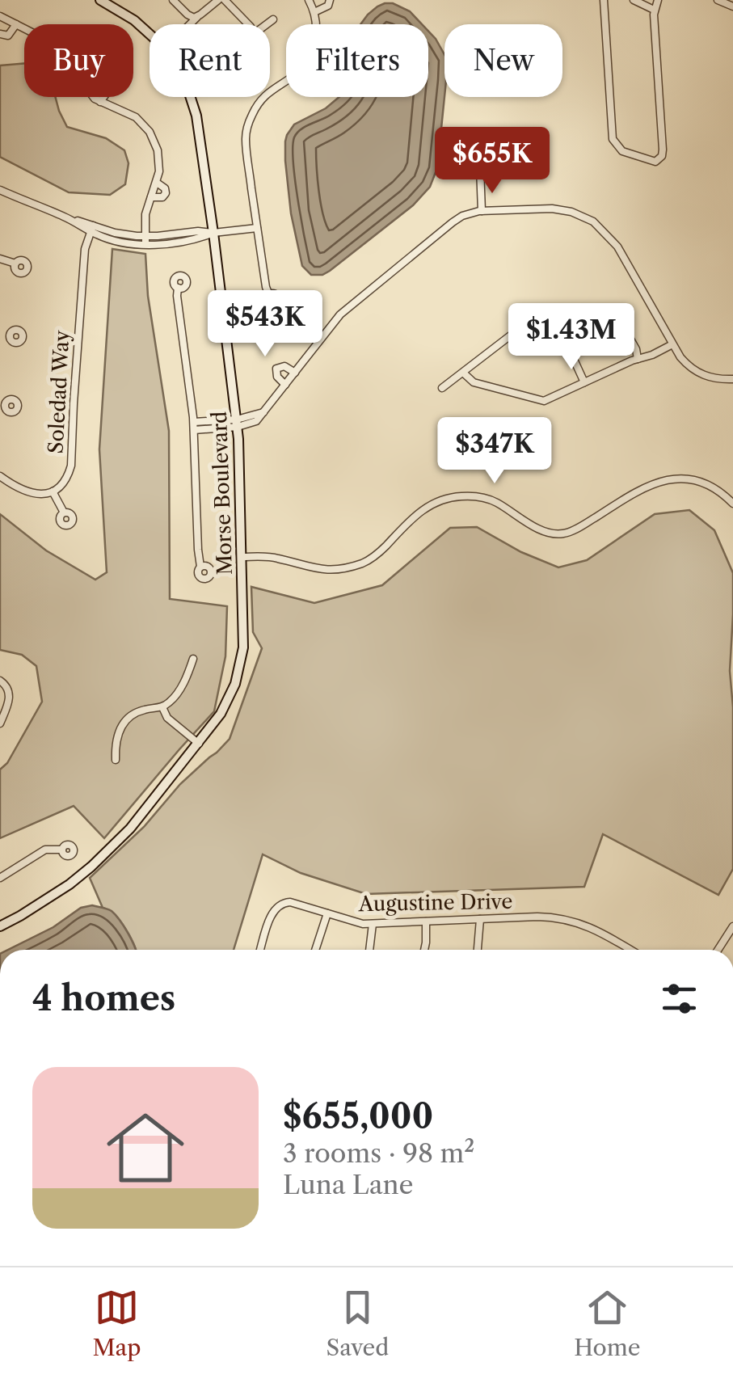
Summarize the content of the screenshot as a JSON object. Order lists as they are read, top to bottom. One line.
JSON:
{"streets":{"street":["Soledad Way","Morse Boulevard","Augustine Drive"]},"page":{"chip":["Buy","Rent","Filters","New"],"price":["$655K","$543K","$1.43M","$347K"],"heading":"4 homes","list":[{"name":"$655,000","note":"3 rooms · 98 m² · Luna Lane"}],"tabs":["Map","Saved","Home"]}}
